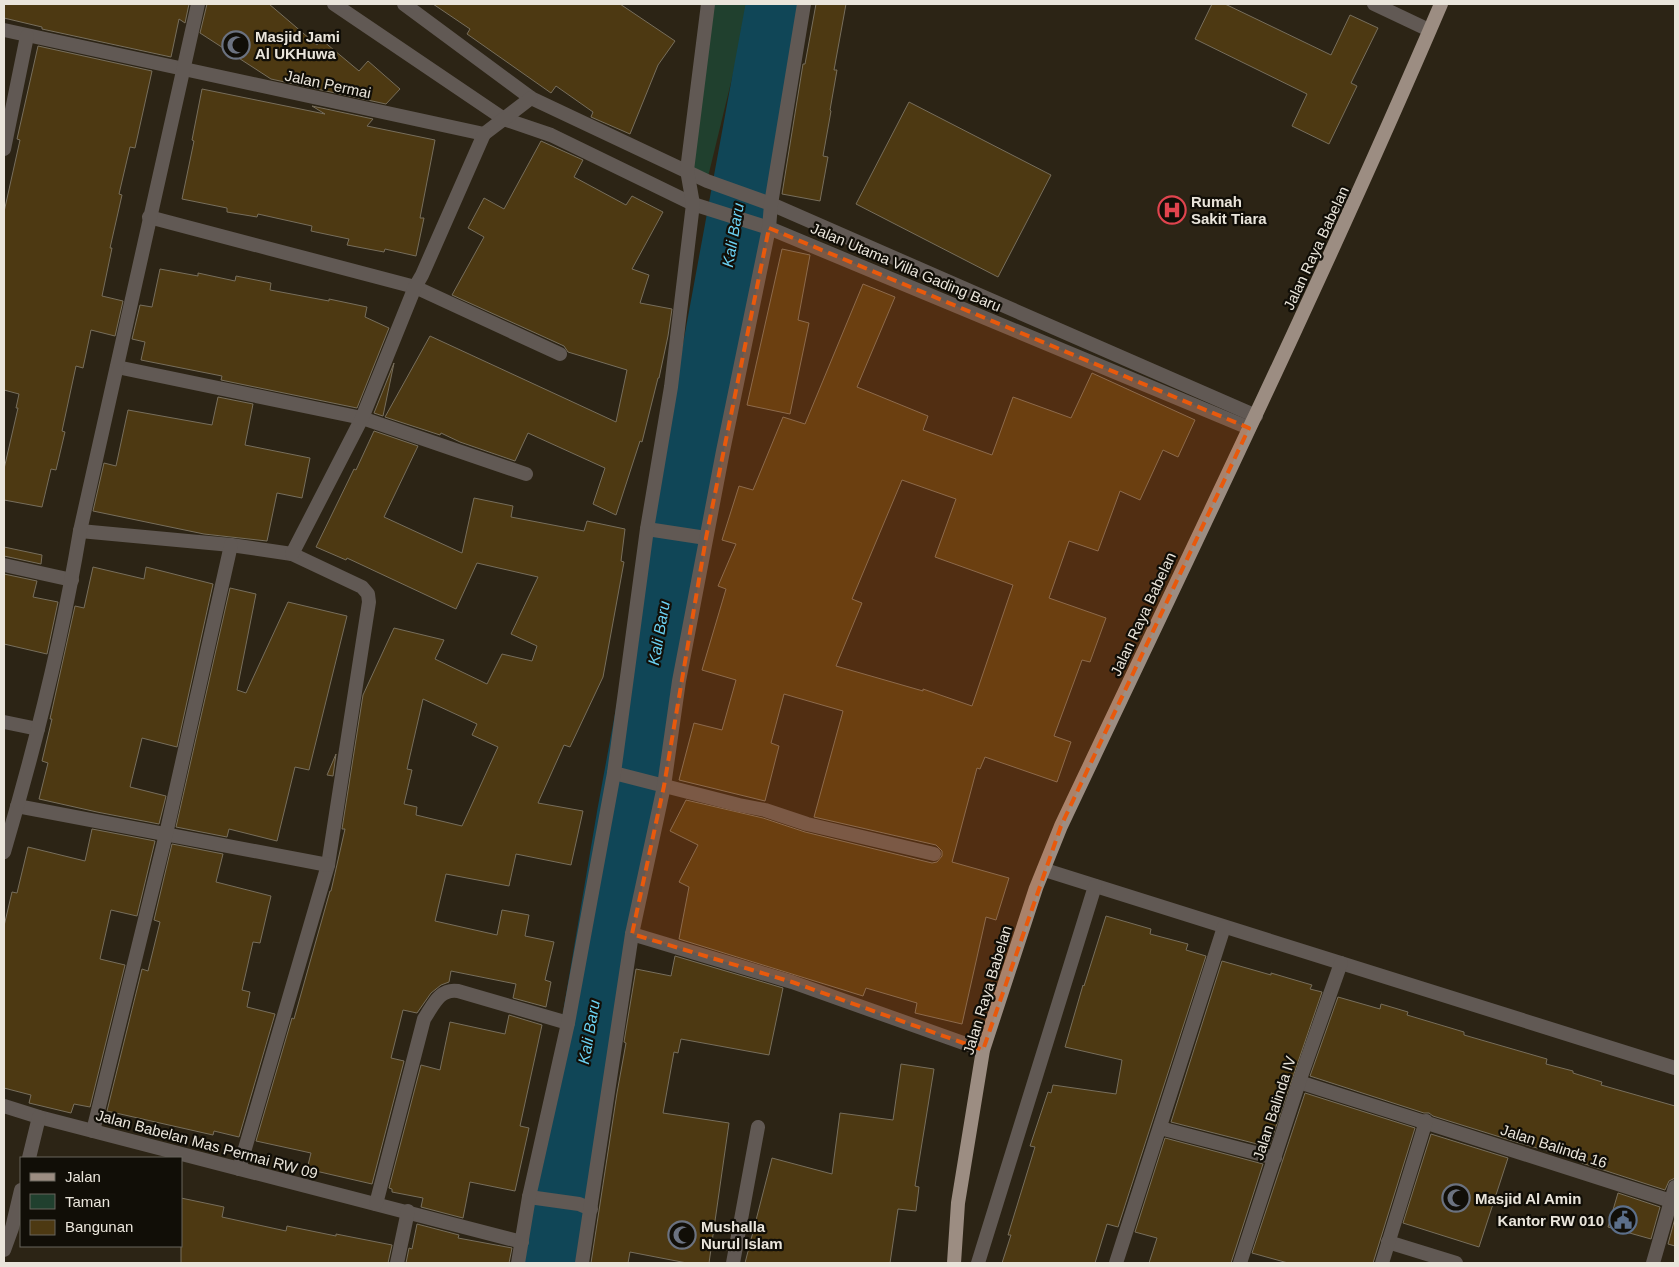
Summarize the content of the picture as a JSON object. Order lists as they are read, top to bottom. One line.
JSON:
{"streets":{"main road":["Jalan Raya Babelan"],"street":["Jalan Permai","Jalan Utama Villa Gading Baru","Jalan Balinda IV","Jalan Babelan Mas Permai RW 09","Jalan Balinda 16"]},"crossings":[["Jalan Raya Babelan","Jalan Utama Villa Gading Baru"],["Jalan Balinda IV","Jalan Balinda 16"]],"water":["Kali Baru"],"places":{"mosque":["Masjid Jami Al UKHuwa","Masjid Al Amin","Mushalla Nurul Islam"],"hospital":["Rumah Sakit Tiara"],"public building":["Kantor RW 010"]},"legend":["Jalan","Taman","Bangunan"]}
